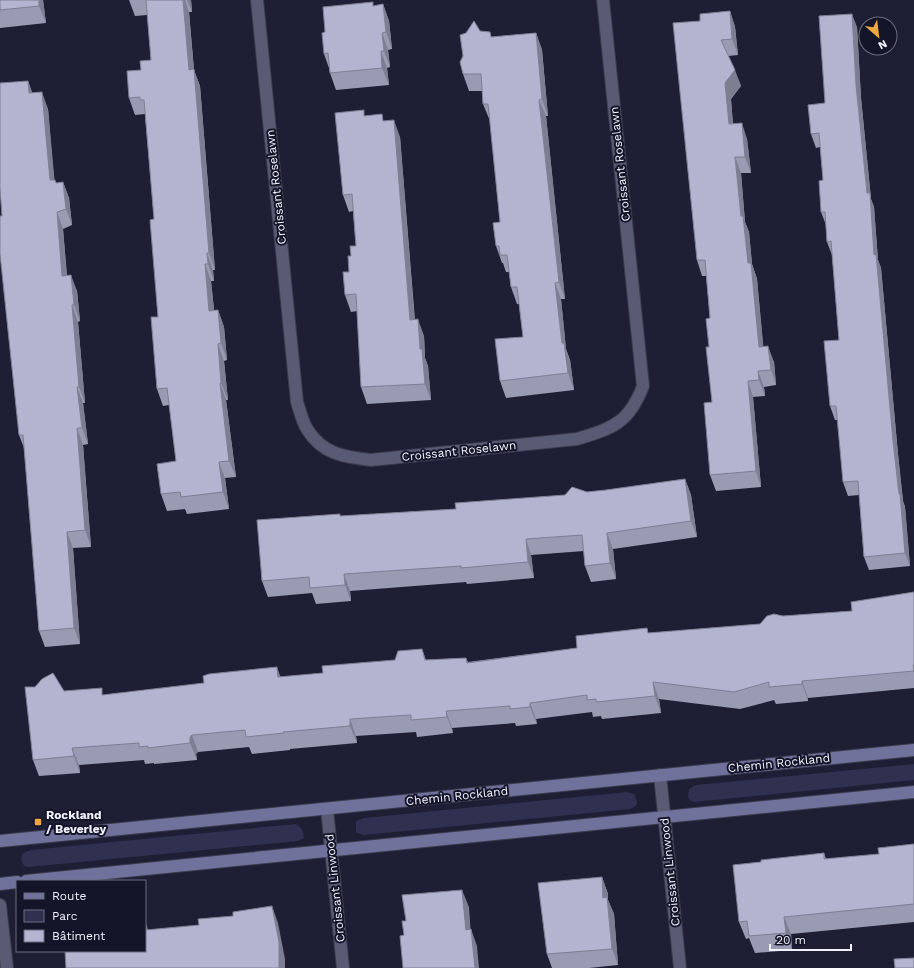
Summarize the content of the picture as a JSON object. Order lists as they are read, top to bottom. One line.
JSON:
{"streets":{"street":["Croissant Roselawn","Chemin Rockland","Croissant Linwood"]},"crossings":[["Chemin Rockland","Croissant Linwood"]],"places":{"transit":["Rockland / Beverley"]},"legend":["Route","Parc","Bâtiment"],"scale_bar":"20 m","north":"bottom right"}
